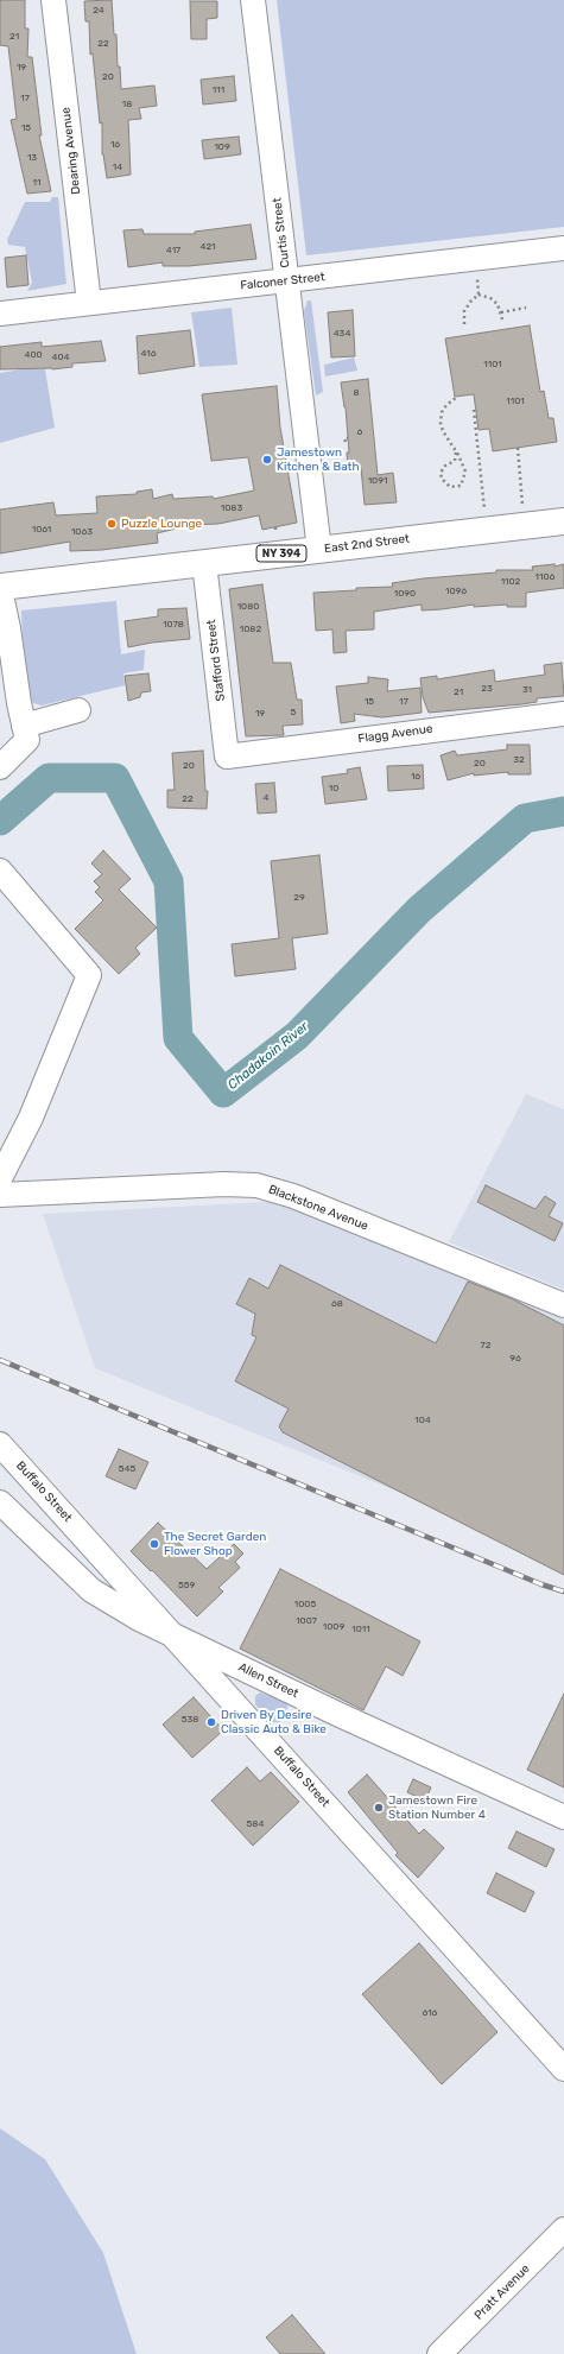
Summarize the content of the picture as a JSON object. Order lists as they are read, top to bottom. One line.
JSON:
{"streets":{"main road":["East 2nd Street","NY 394"],"street":["Dearing Avenue","Curtis Street","Falconer Street","Stafford Street","Flagg Avenue","Blackstone Avenue","Buffalo Street","Allen Street","Pratt Avenue"]},"crossings":[["Dearing Avenue","Falconer Street"],["Curtis Street","Falconer Street"],["Curtis Street","East 2nd Street"],["East 2nd Street","Stafford Street"],["Stafford Street","Flagg Avenue"],["Buffalo Street","Allen Street"]],"water":["Chadakoin River"],"places":["Jamestown Kitchen & Bath","Puzzle Lounge","The Secret Garden Flower Shop","Driven By Desire Classic Auto & Bike","Jamestown Fire Station Number 4"],"house_numbers":["24","21","22","19","20","111","17","18","15","16","109","13","14","11","421","417","434","416","400","404","1101","8","1101","6","1091","1083","1061","1063","1106","1102","1096","1090","1080","1078","1082","23","31","21","15","17","5","19","32","20","20","16","10","4","22","29","68","72","96","104","545","559","1005","1007","1009","1011","538","584","616"]}
